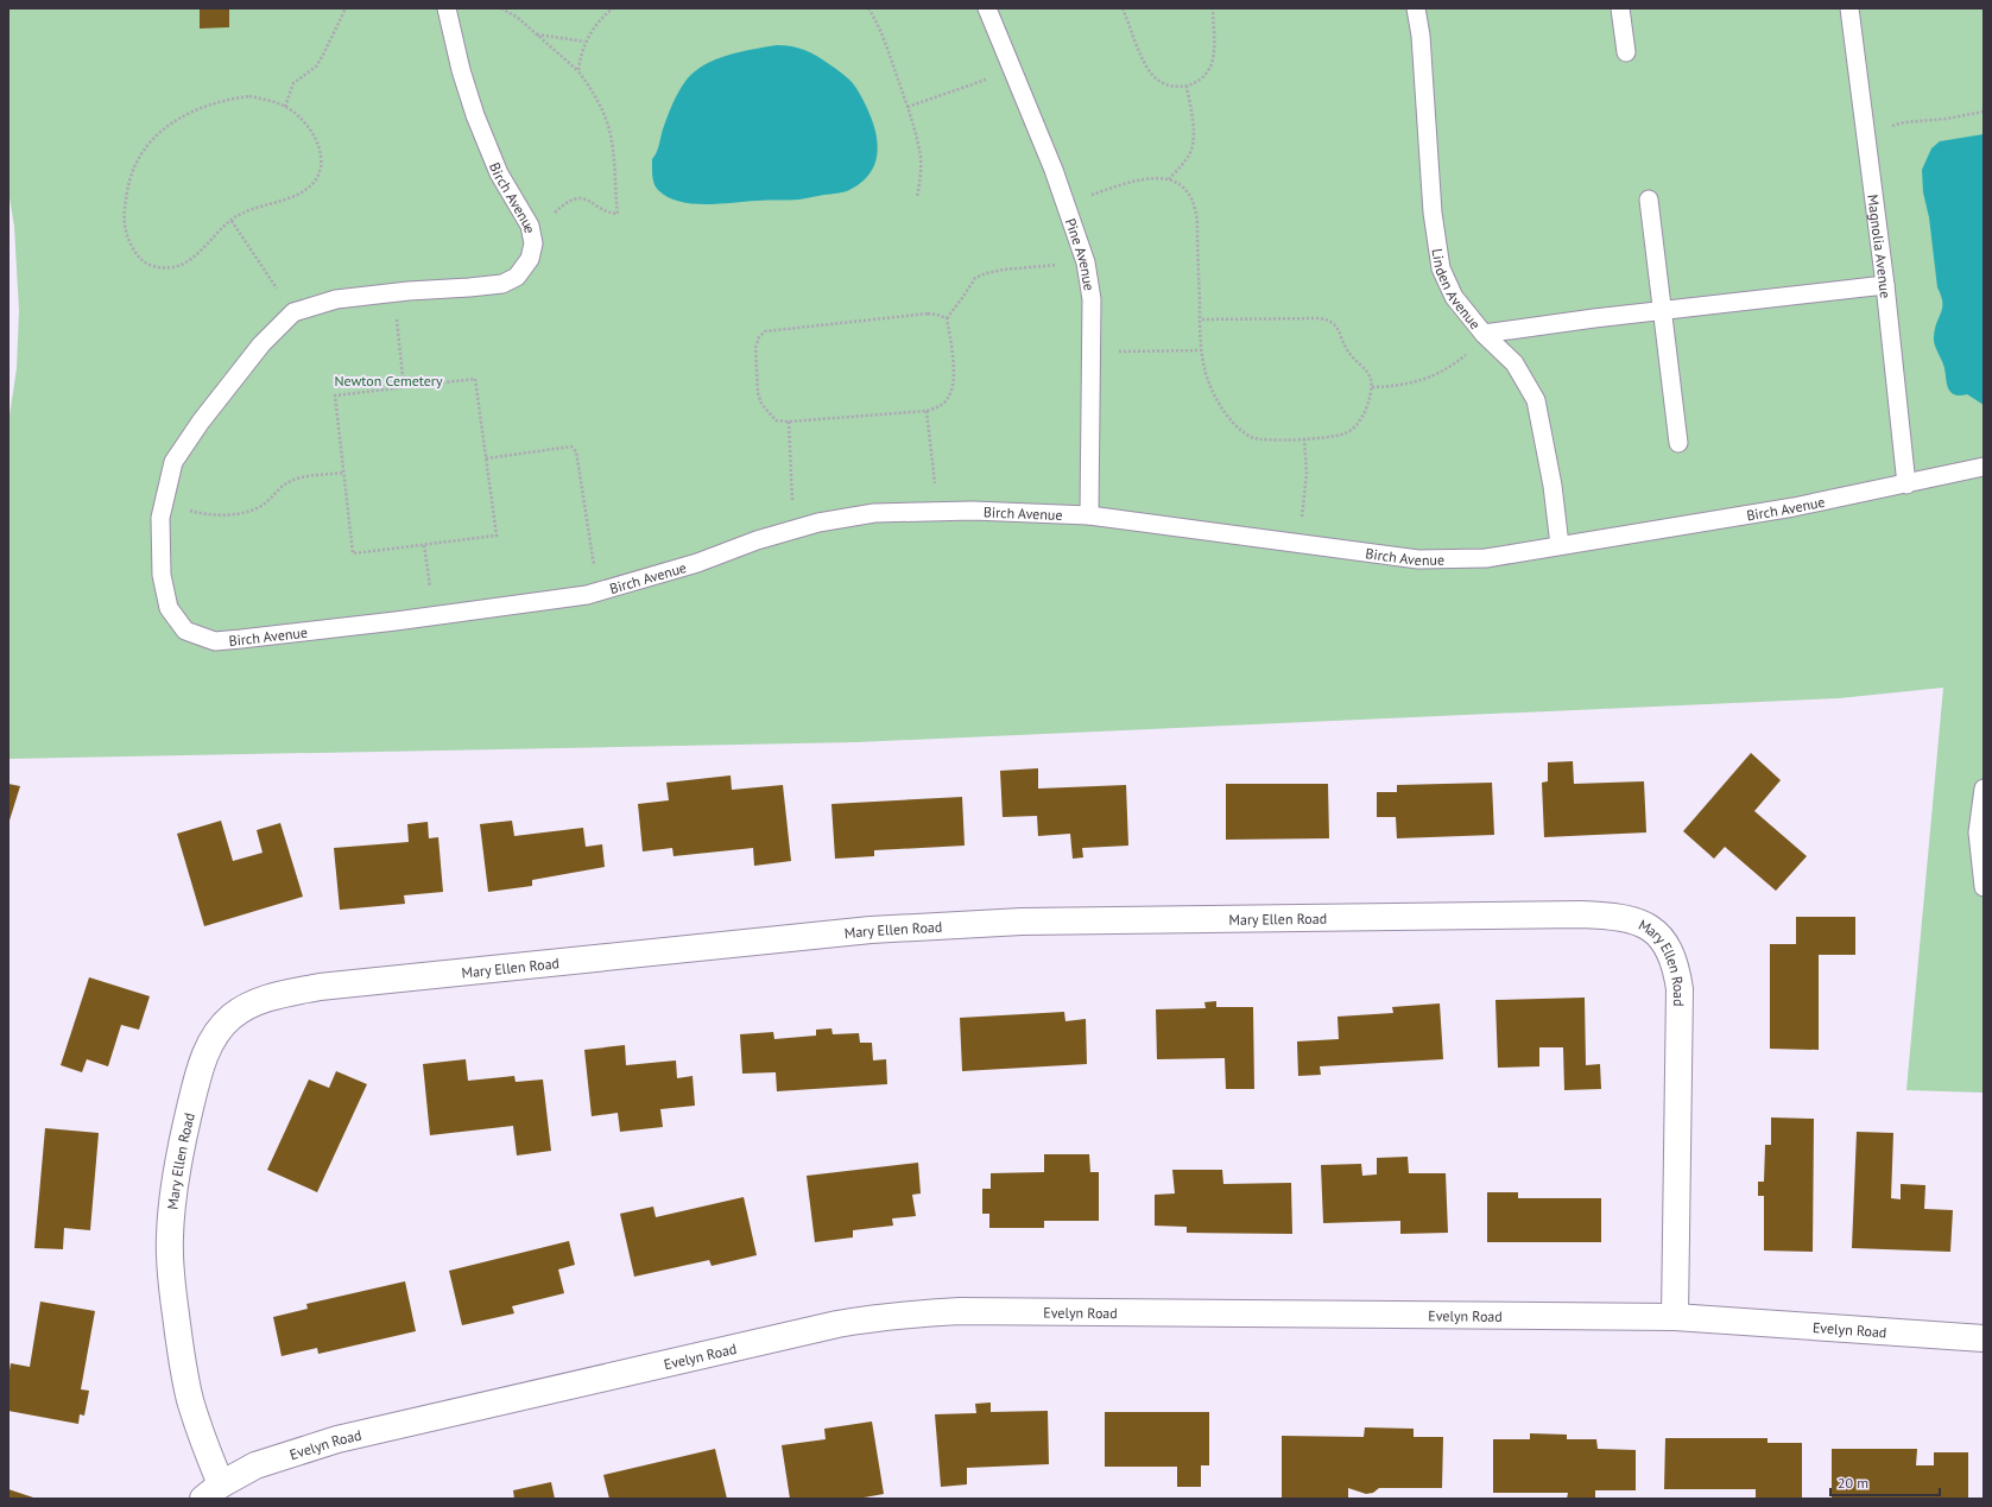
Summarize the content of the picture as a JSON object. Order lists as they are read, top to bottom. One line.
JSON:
{"streets":{"street":["Mary Ellen Road","Evelyn Road"],"lane":["Birch Avenue","Magnolia Avenue","Pine Avenue","Linden Avenue"]},"crossings":[["Birch Avenue","Magnolia Avenue"],["Birch Avenue","Pine Avenue"],["Birch Avenue","Linden Avenue"],["Mary Ellen Road","Evelyn Road"]],"parks":["Newton Cemetery"],"scale_bar":"20 m"}
